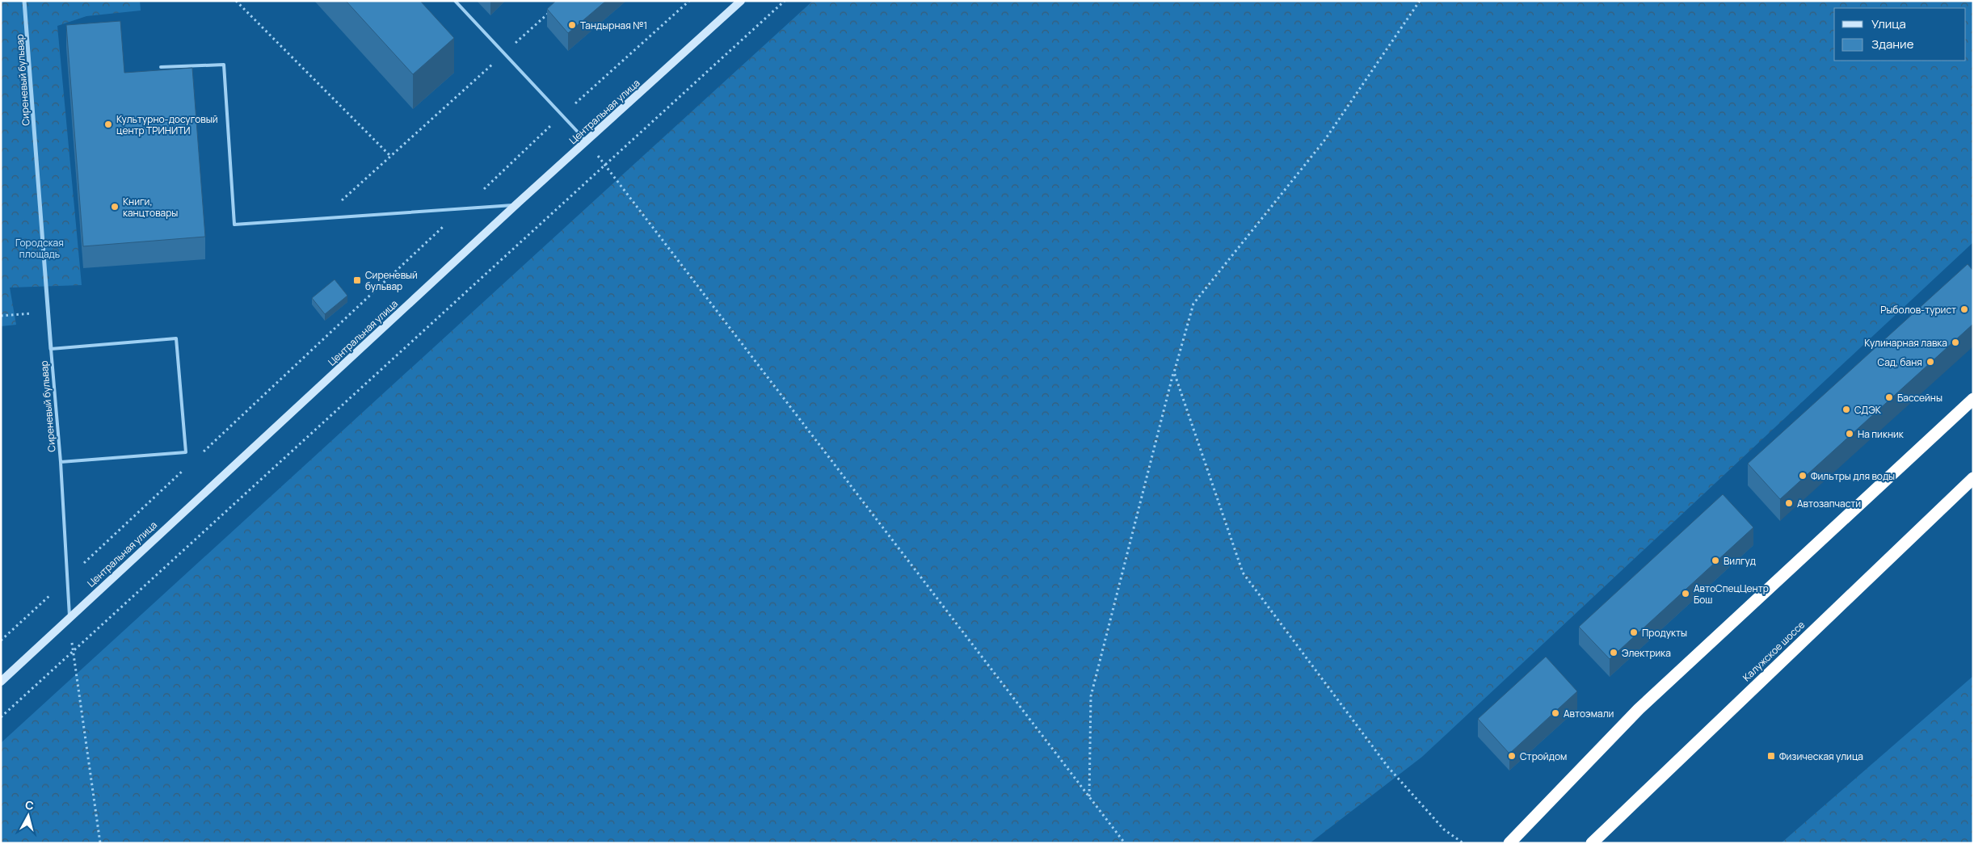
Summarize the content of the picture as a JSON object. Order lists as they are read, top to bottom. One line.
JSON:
{"streets":{"highway":["Калужское шоссе"],"main road":["Центральная улица"],"street":["Сиреневый бульвар"]},"crossings":[["Сиреневый бульвар","Центральная улица"]],"parks":["Городская площадь"],"places":{"other":["Тандырная №1","Культурно-досуговый центр ТРИНИТИ","Книги, канцтовары","Рыболов-турист","Кулинарная лавка","Сад, баня","Бассейны","СДЭК","На пикник","Фильтры для воды","Автозапчасти","Вилгуд","АвтоСпецЦентр Бош","Продукты","Электрика","Автоэмали","Стройдом"],"transit":["Сиреневый бульвар","Физическая улица"]},"legend":["Улица","Здание"],"north":"top"}
